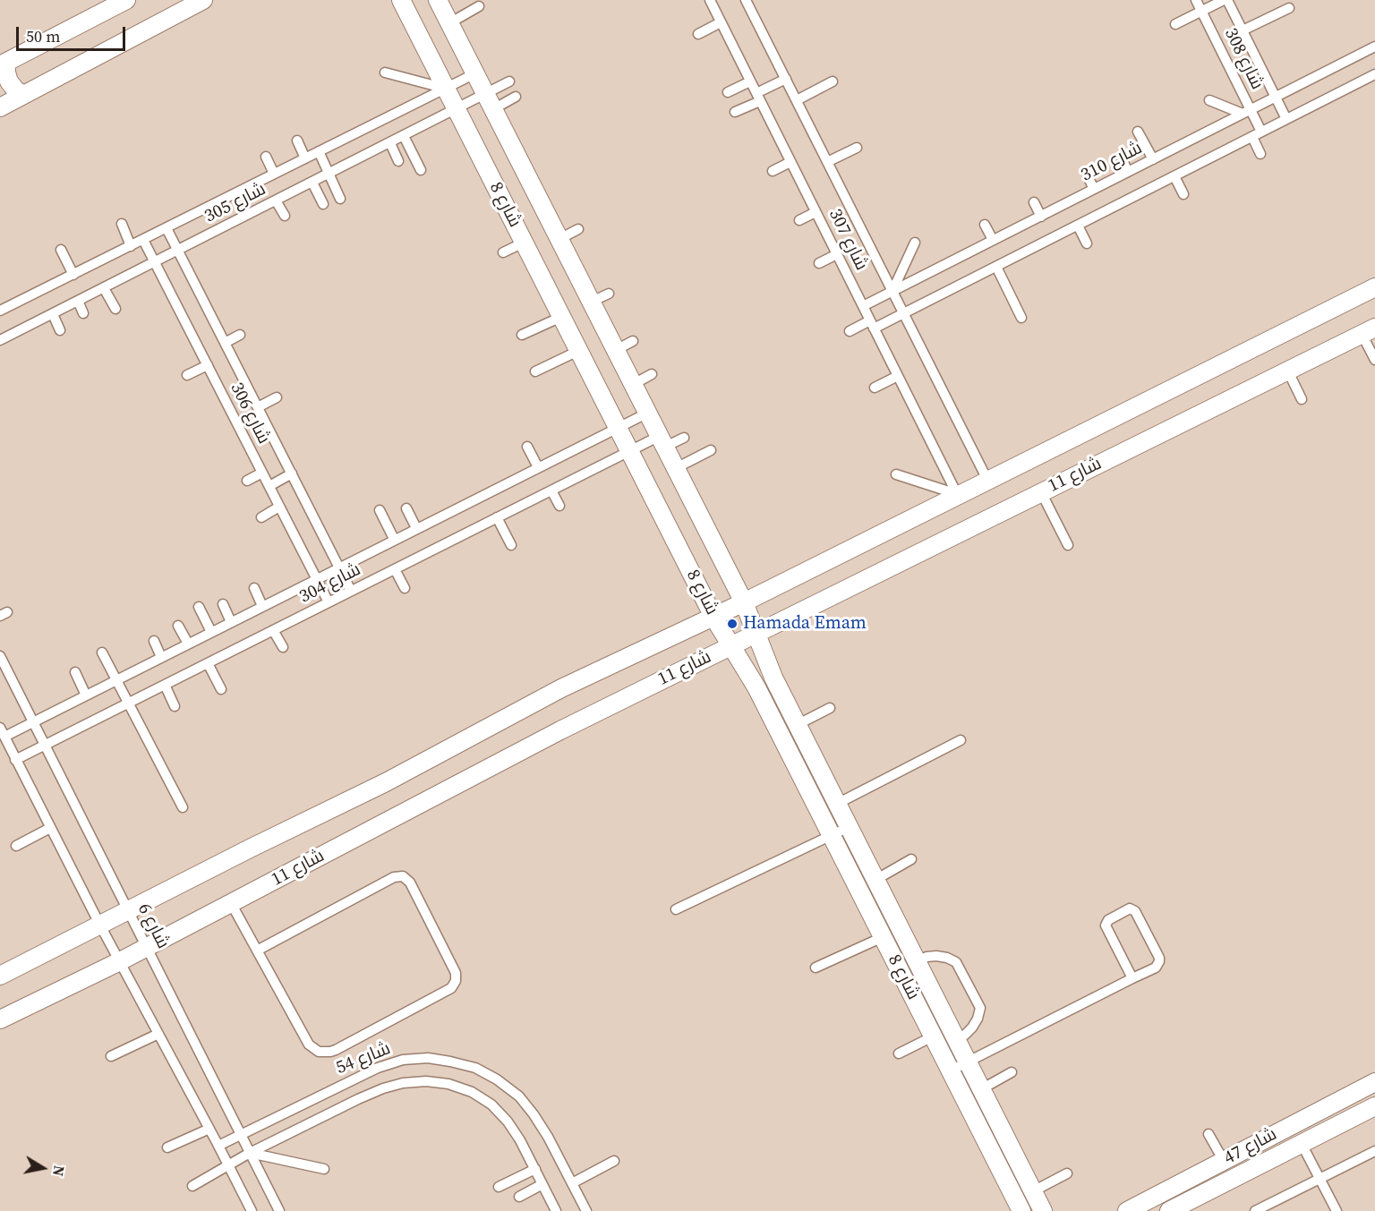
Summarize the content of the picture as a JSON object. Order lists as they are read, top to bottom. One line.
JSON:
{"streets":{"street":["شارع 8","شارع 11","شارع 47"],"lane":["شارع 308","شارع 310","شارع 305","شارع 307","شارع 306","شارع 304","شارع 6","شارع 54"]},"crossings":[["شارع 308","شارع 310"],["شارع 310","شارع 307"],["شارع 305","شارع 8"],["شارع 305","شارع 306"],["شارع 8","شارع 11"],["شارع 8","شارع 304"],["شارع 307","شارع 11"],["شارع 306","شارع 304"],["شارع 11","شارع 6"],["شارع 304","شارع 6"],["شارع 6","شارع 54"]],"places":["Hamada Emam"],"scale_bar":"50 m","north":"right"}
